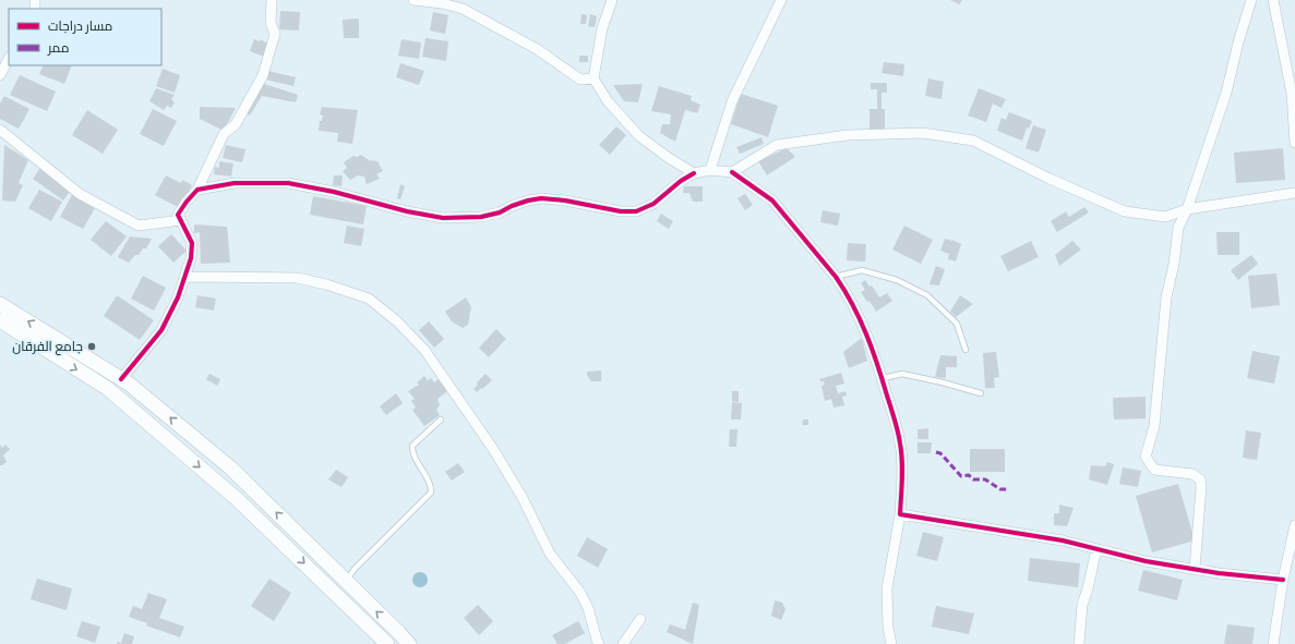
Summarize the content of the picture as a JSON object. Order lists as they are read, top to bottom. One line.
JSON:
{"places":["جامع الفرقان"],"legend":["مسار دراجات","ممر"]}
